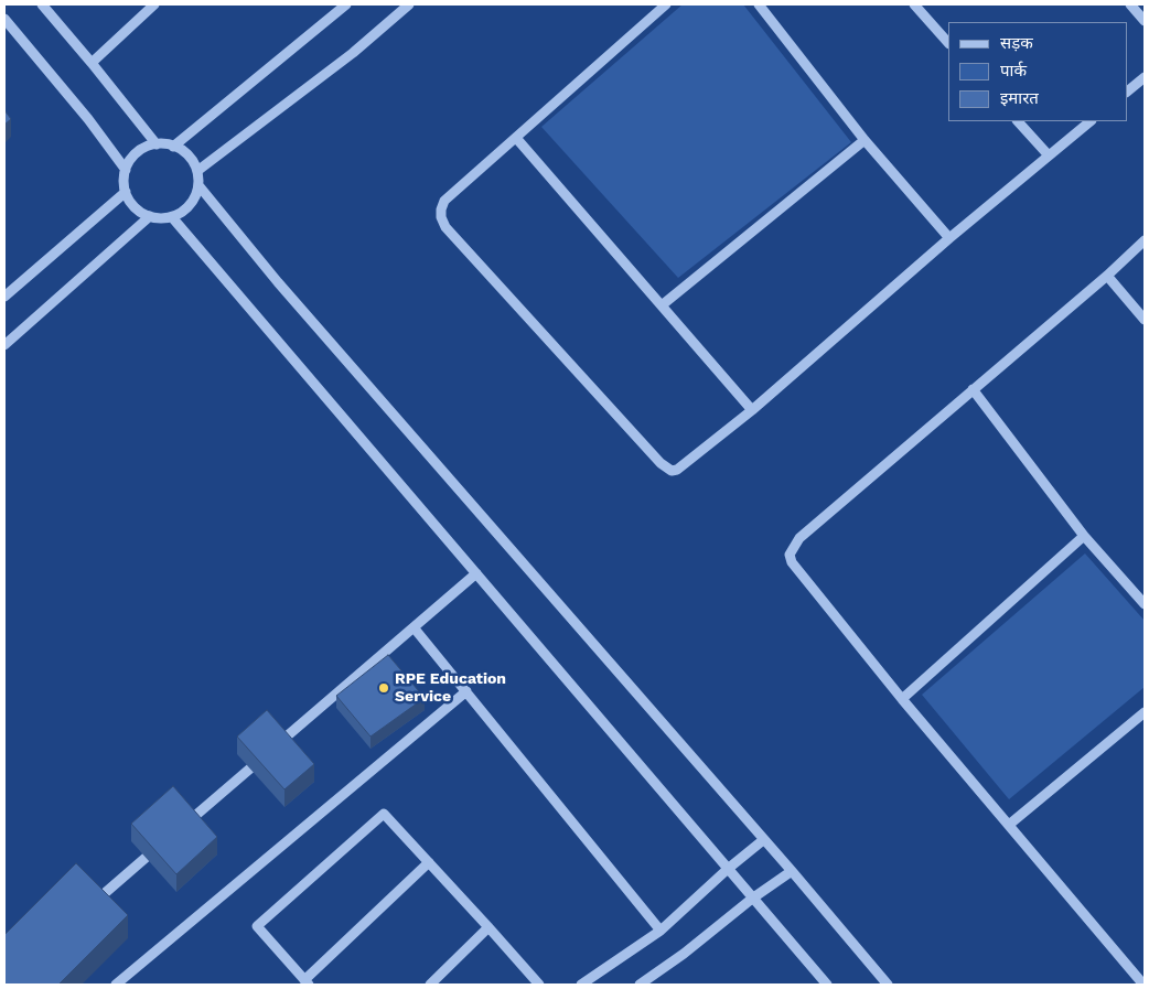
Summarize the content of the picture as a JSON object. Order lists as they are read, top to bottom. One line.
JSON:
{"places":["RPE Education Service"],"legend":["सड़क","पार्क","इमारत"]}
